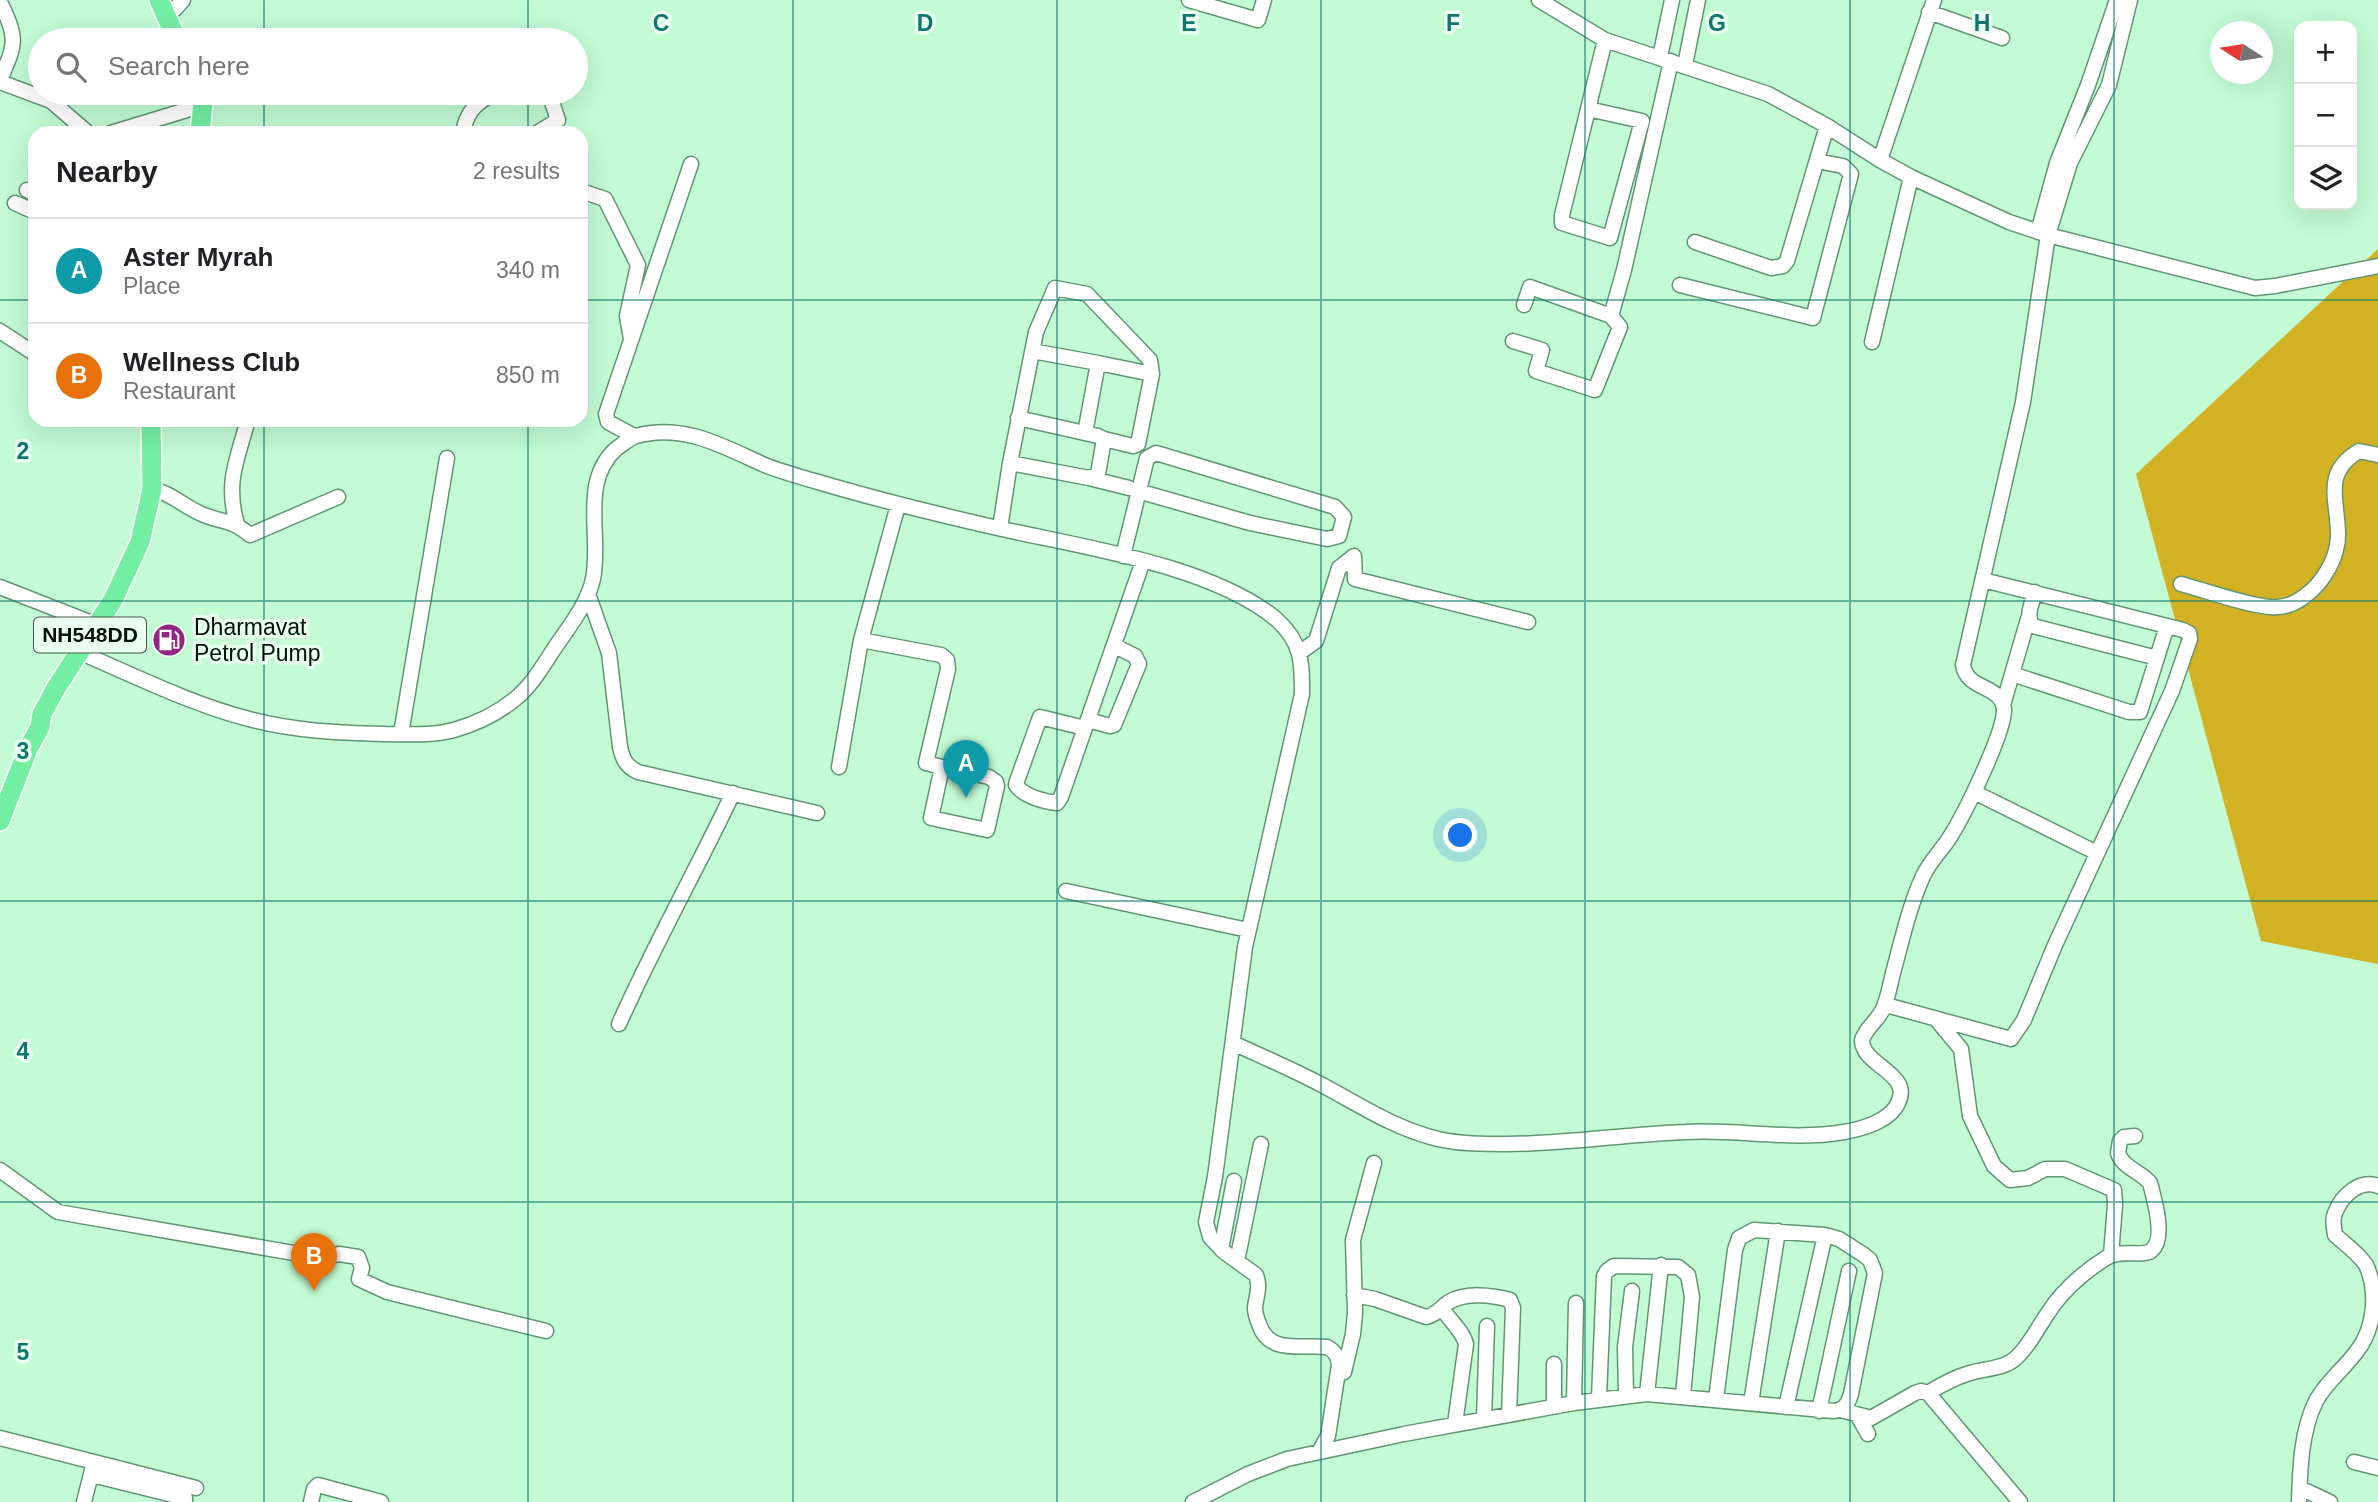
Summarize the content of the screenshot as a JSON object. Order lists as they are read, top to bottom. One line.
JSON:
{"streets":{"highway":["NH548DD"]},"places":{"fuel station":["Dharmavat Petrol Pump"]},"north":"left","page":{"map_buttons":["+","−"],"search":"Search here","heading":["Nearby","2 results"],"list":[{"mark":"A","name":"Aster Myrah","note":"Place","value":"340 m"},{"mark":"B","name":"Wellness Club","note":"Restaurant","value":"850 m"}],"pins":["A","B"]},"grid":{"columns":["C","D","E","F","G","H"],"rows":["2","3","4","5"]}}
